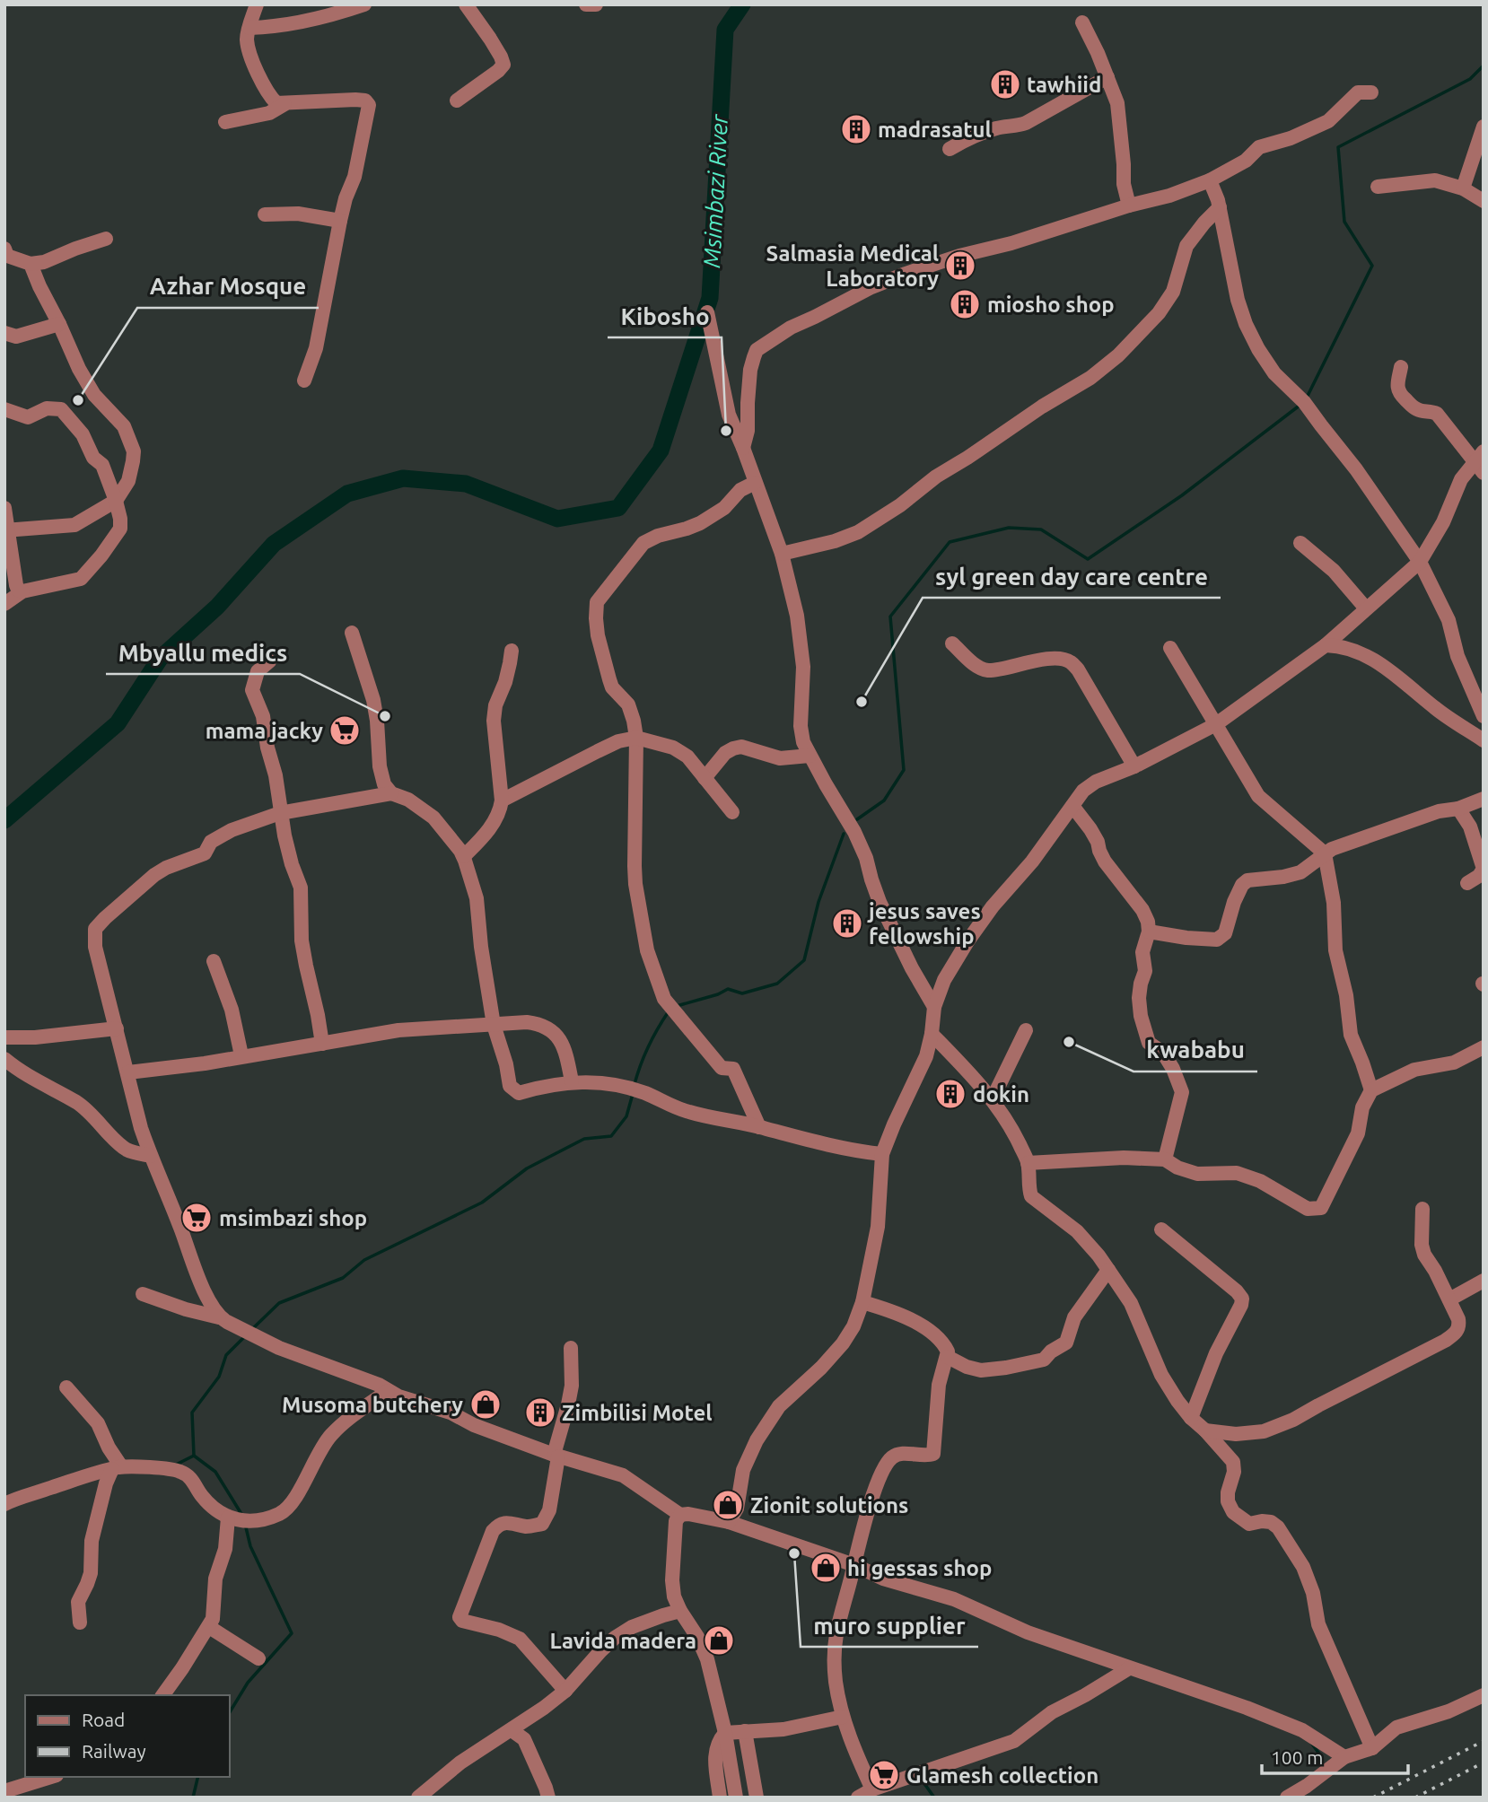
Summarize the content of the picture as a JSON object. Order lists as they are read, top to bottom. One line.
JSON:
{"water":["Msimbazi River"],"places":{"building":["tawhiid","madrasatul","Salmasia Medical Laboratory","miosho shop","jesus saves fellowship","dokin","Zimbilisi Motel"],"other":["Azhar Mosque","Kibosho","syl green day care centre","Mbyallu medics","kwababu","muro supplier"],"supermarket":["mama jacky","msimbazi shop","Glamesh collection"],"shop":["Musoma butchery","Zionit solutions","hi gessas shop","Lavida madera"]},"legend":["Road","Railway"],"scale_bar":"100 m"}
